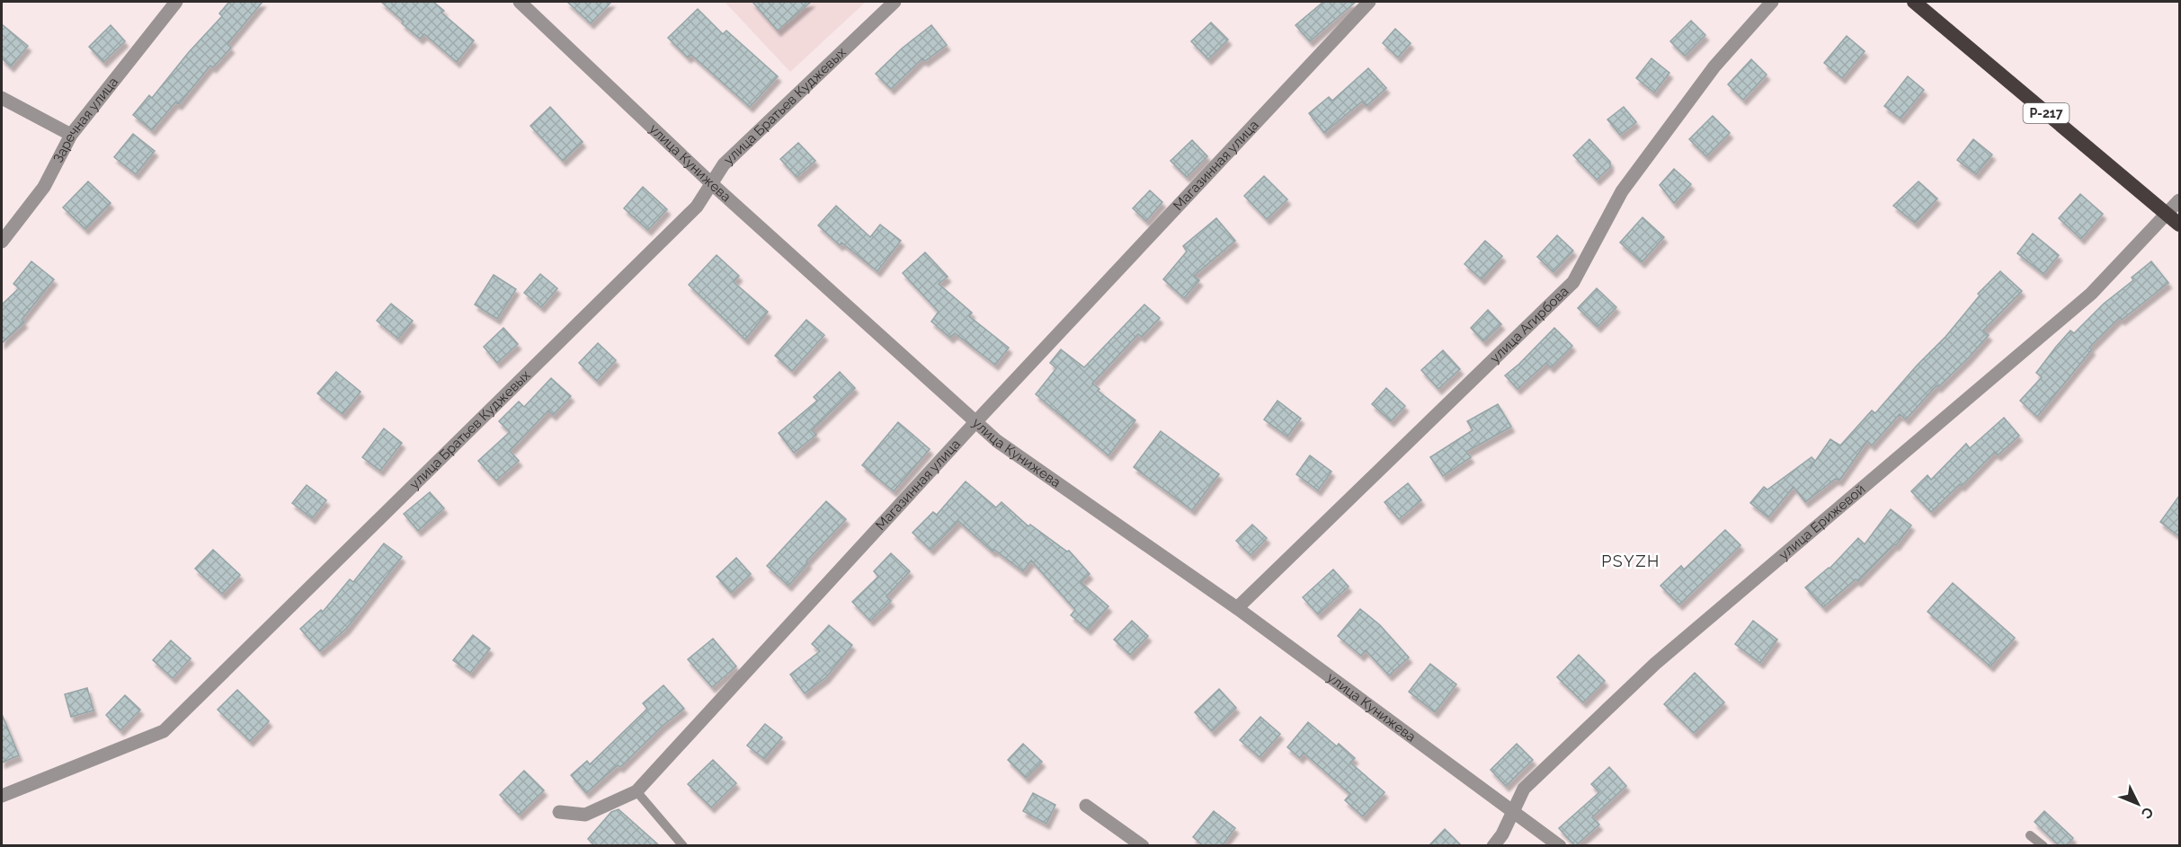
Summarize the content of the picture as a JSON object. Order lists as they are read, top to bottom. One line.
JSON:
{"streets":{"highway":["Р-217"],"street":["улица Братьев Куджевых","Заречная улица","улица Кунижева","Магазинная улица","улица Агирбова","улица Ерижевой"]},"crossings":[["улица Братьев Куджевых","улица Кунижева"],["Р-217","улица Ерижевой"],["улица Кунижева","Магазинная улица"],["улица Кунижева","улица Агирбова"],["улица Кунижева","улица Ерижевой"]],"districts":["PSYZH"],"north":"bottom right"}
